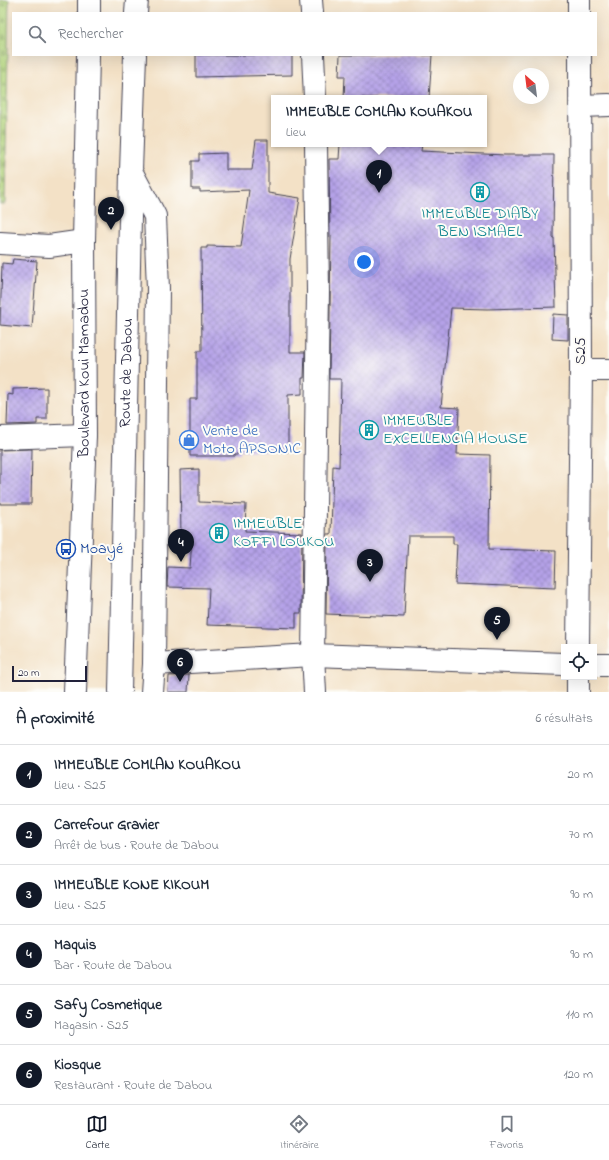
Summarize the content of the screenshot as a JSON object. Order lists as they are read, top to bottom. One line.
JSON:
{"streets":{"street":["S25","Route de Dabou","Boulevard Koui Mamadou"]},"places":{"building":["IMMEUBLE DIABY BEN ISMAEL","IMMEUBLE EXCELLENCIA HOUSE","IMMEUBLE KOFFI LOUKOU"],"shop":["Vente de Moto APSONIC"],"bus stop":["Moayé"]},"scale_bar":"20 m","north":"top left","page":{"search":"Rechercher","popup":["IMMEUBLE COMLAN KOUAKOU","Lieu"],"pins":["1","2","4","3","5","6"],"scale":"20 m","heading":["À proximité","6 résultats"],"list":[{"mark":"1","name":"IMMEUBLE COMLAN KOUAKOU","note":"Lieu · S25","value":"20 m"},{"mark":"2","name":"Carrefour Gravier","note":"Arrêt de bus · Route de Dabou","value":"70 m"},{"mark":"3","name":"IMMEUBLE KONE KIKOUM","note":"Lieu · S25","value":"90 m"},{"mark":"4","name":"Maquis","note":"Bar · Route de Dabou","value":"90 m"},{"mark":"5","name":"Safy Cosmetique","note":"Magasin · S25","value":"110 m"},{"mark":"6","name":"Kiosque","note":"Restaurant · Route de Dabou","value":"120 m"}],"nav":["Carte","Itinéraire","Favoris"]}}
